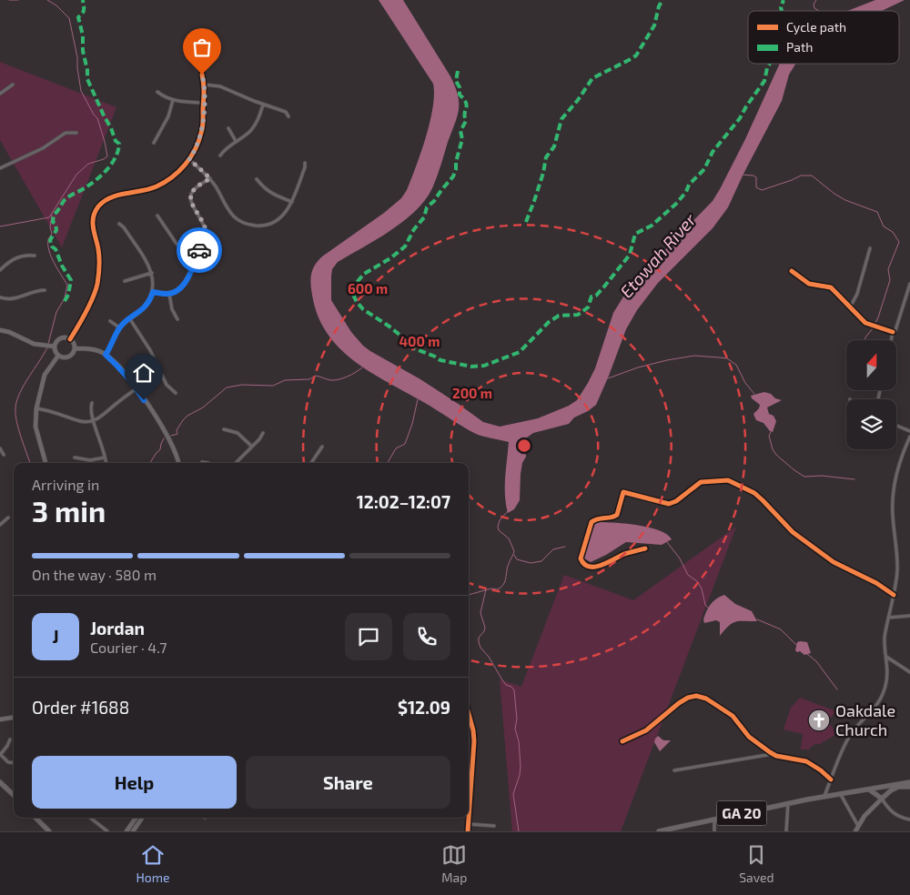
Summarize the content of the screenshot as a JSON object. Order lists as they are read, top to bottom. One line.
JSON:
{"streets":{"main road":["GA 20"]},"water":["Etowah River"],"places":{"church":["Oakdale Church"]},"legend":["Cycle path","Path"],"north":"top","page":{"heading":["3 min","Arriving in","12:02–12:07"],"panel":["Jordan","Courier · 4.7","Order #1688","$12.09"],"bar":"On the way · 580 m","round":"J","buttons":["Help","Share"],"tabs":["Home","Map","Saved"]},"rings":["600 m","400 m","200 m"]}
